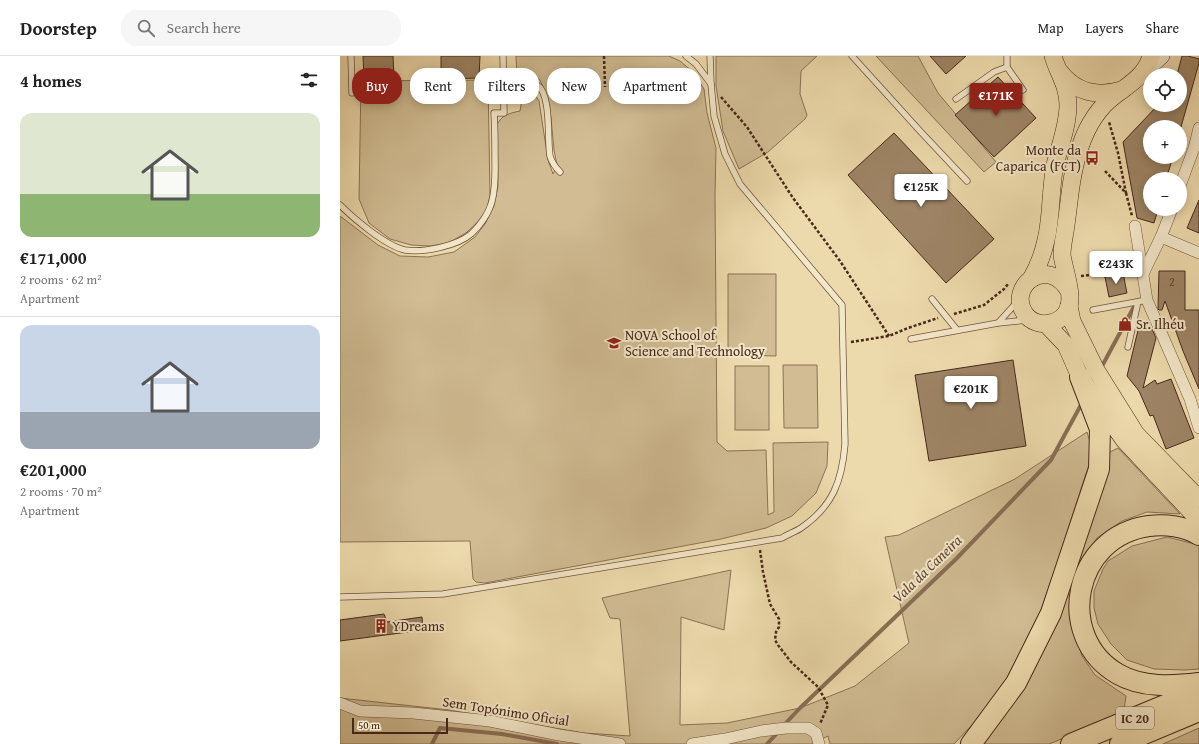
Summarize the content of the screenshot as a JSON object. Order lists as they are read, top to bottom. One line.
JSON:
{"streets":{"highway":["IC 20"],"street":["Sem Topónimo Oficial"]},"water":["Vala da Caneira"],"places":{"bus stop":["Monte da Caparica (FCT)"],"shop":["Sr. Ilhéu"],"school or university":["NOVA School of Science and Technology"],"building":["YDreams"]},"house_numbers":["2"],"scale_bar":"50 m","page":{"header":"Doorstep","search":"Search here","nav":["Map","Layers","Share"],"heading":"4 homes","map_buttons":["+","−"],"chip":["Buy","Rent","Filters","New","Apartment"],"price":["€171K","€125K","€243K","€201K"],"list":[{"name":"€171,000","note":"2 rooms · 62 m² · Apartment"},{"name":"€201,000","note":"2 rooms · 70 m² · Apartment"}],"scale":"50 m"}}
